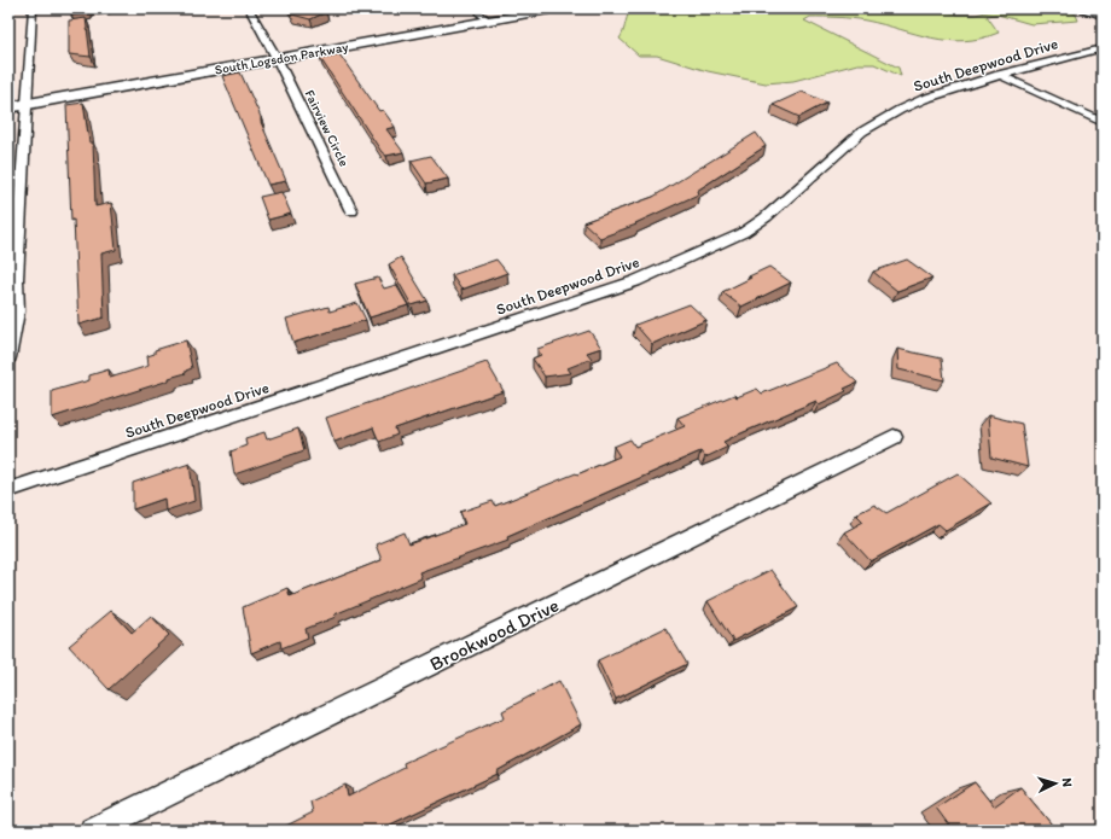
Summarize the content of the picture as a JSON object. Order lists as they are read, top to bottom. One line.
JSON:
{"streets":{"main road":["South Logsdon Parkway"],"street":["South Deepwood Drive","Fairview Circle","Brookwood Drive"]},"crossings":[["South Logsdon Parkway","Fairview Circle"]],"north":"right"}
